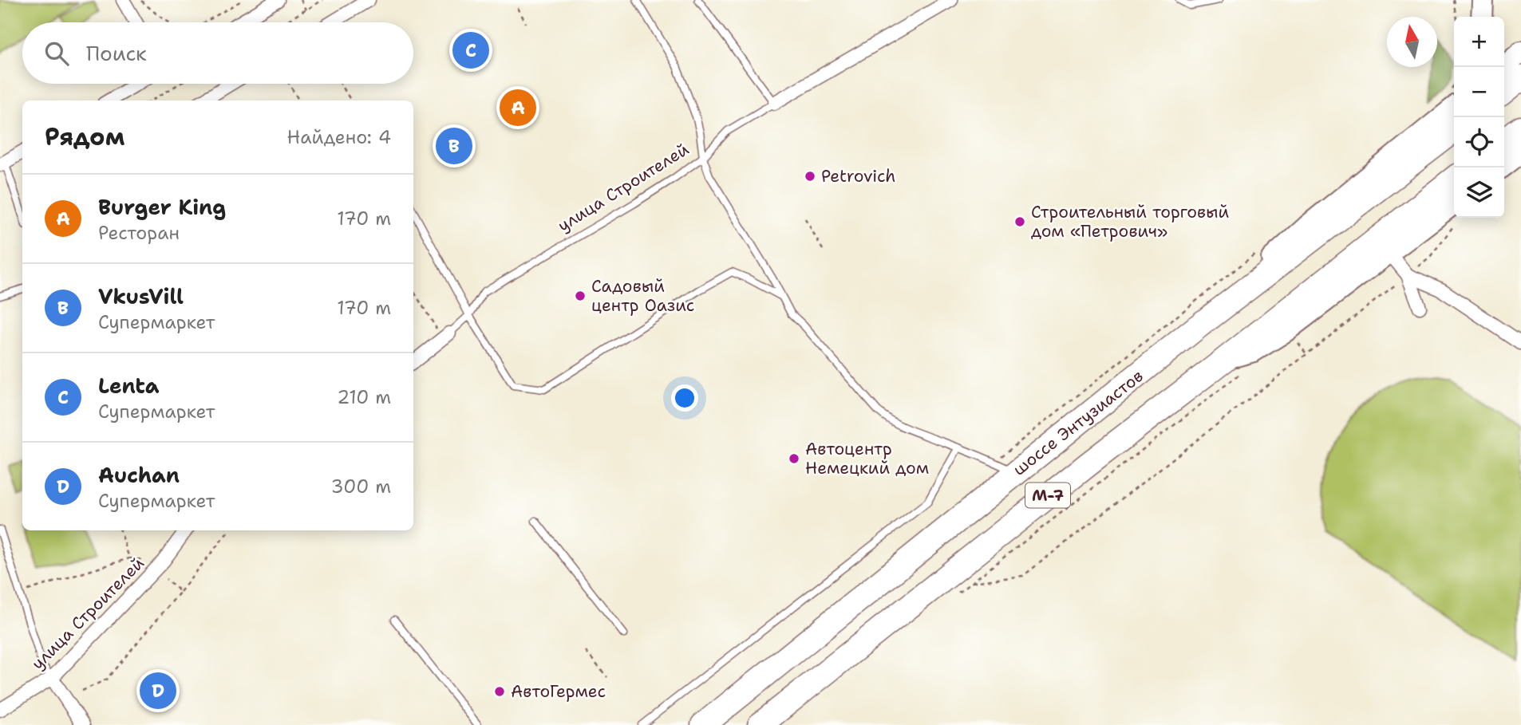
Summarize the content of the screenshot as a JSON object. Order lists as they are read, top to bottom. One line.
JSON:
{"streets":{"highway":["шоссе Энтузиастов","М-7"],"street":["улица Строителей"]},"places":["Petrovich","Строительный торговый дом «Петрович»","Садовый центр Оазис","Автоцентр Немецкий дом","АвтоГермес"],"north":"top","page":{"map_buttons":["+","−"],"search":"Поиск","pins":["C","A","B","D"],"heading":["Рядом","Найдено: 4"],"list":[{"mark":"A","name":"Burger King","note":"Ресторан","value":"170 m"},{"mark":"B","name":"VkusVill","note":"Супермаркет","value":"170 m"},{"mark":"C","name":"Lenta","note":"Супермаркет","value":"210 m"},{"mark":"D","name":"Auchan","note":"Супермаркет","value":"300 m"}]}}
